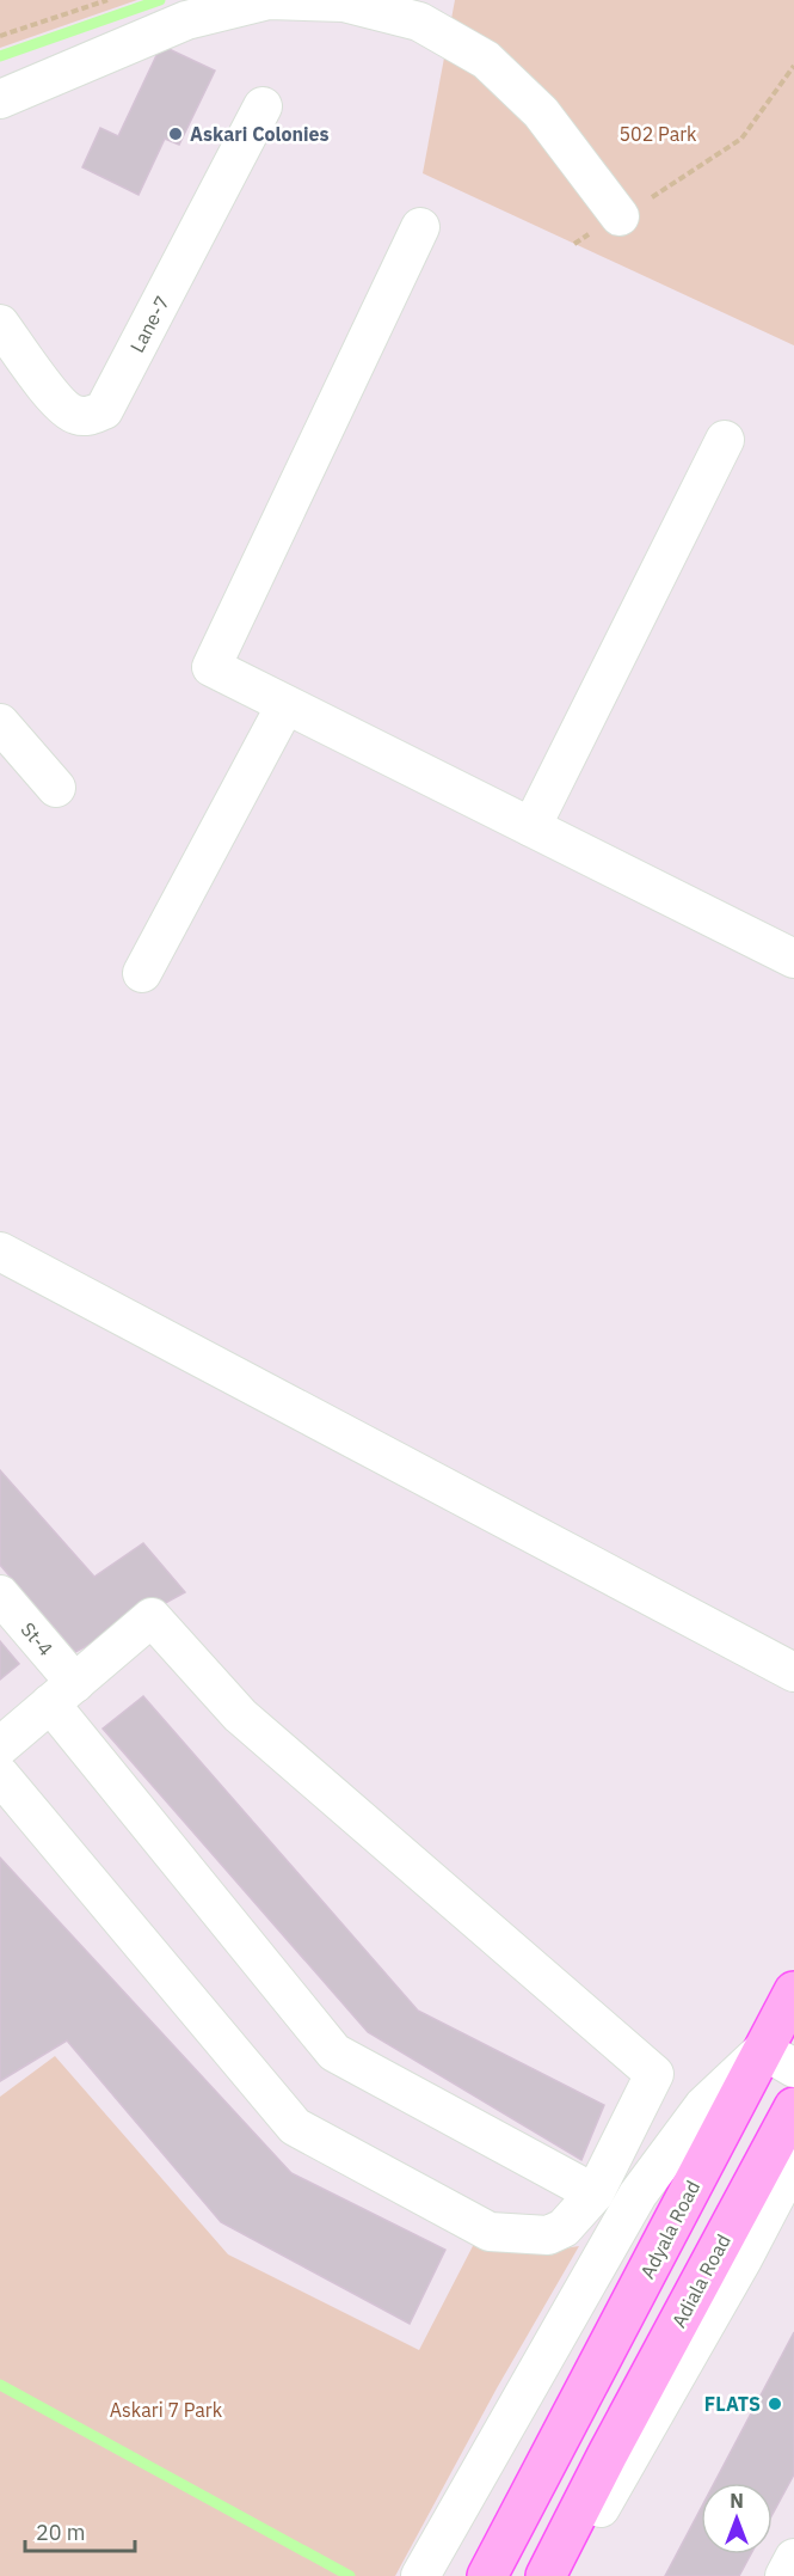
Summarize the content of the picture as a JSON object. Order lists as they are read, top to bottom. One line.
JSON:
{"streets":{"main road":["Adyala Road","Adiala Road"],"street":["Lane-7","St-4"]},"parks":["502 Park","Askari 7 Park"],"places":["Askari Colonies","FLATS"],"scale_bar":"20 m","north":"top"}
